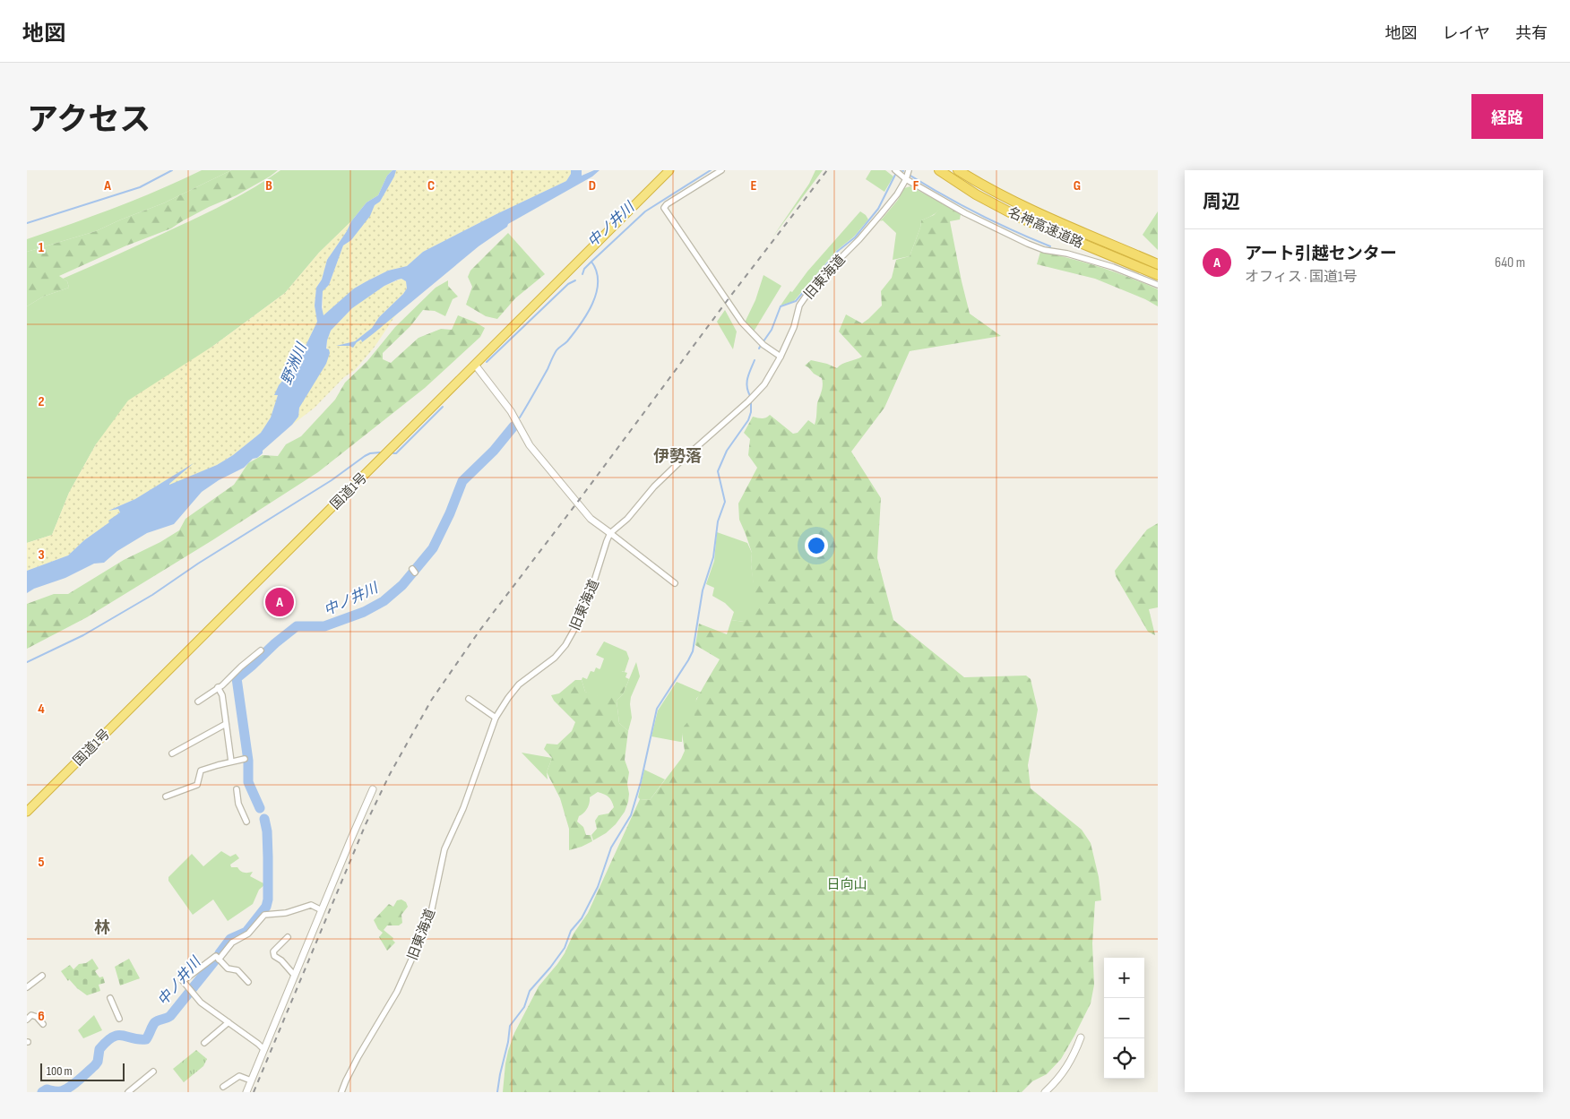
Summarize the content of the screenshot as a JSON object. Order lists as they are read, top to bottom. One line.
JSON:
{"streets":{"highway":["名神高速道路","国道1号"],"street":["旧東海道"]},"districts":["伊勢落","林"],"water":["中ノ井川","野洲川"],"parks":["日向山"],"scale_bar":"100 m","page":{"header":"地図","nav":["地図","レイヤ","共有"],"title":"アクセス","buttons":"経路","heading":"周辺","list":[{"mark":"A","name":"アート引越センター","note":"オフィス · 国道1号","value":"640 m"}],"pins":"A","map_buttons":["+","−"],"scale":"100 m"},"grid":{"columns":["A","B","C","D","E","F","G"],"rows":["1","2","3","4","5","6"]}}
